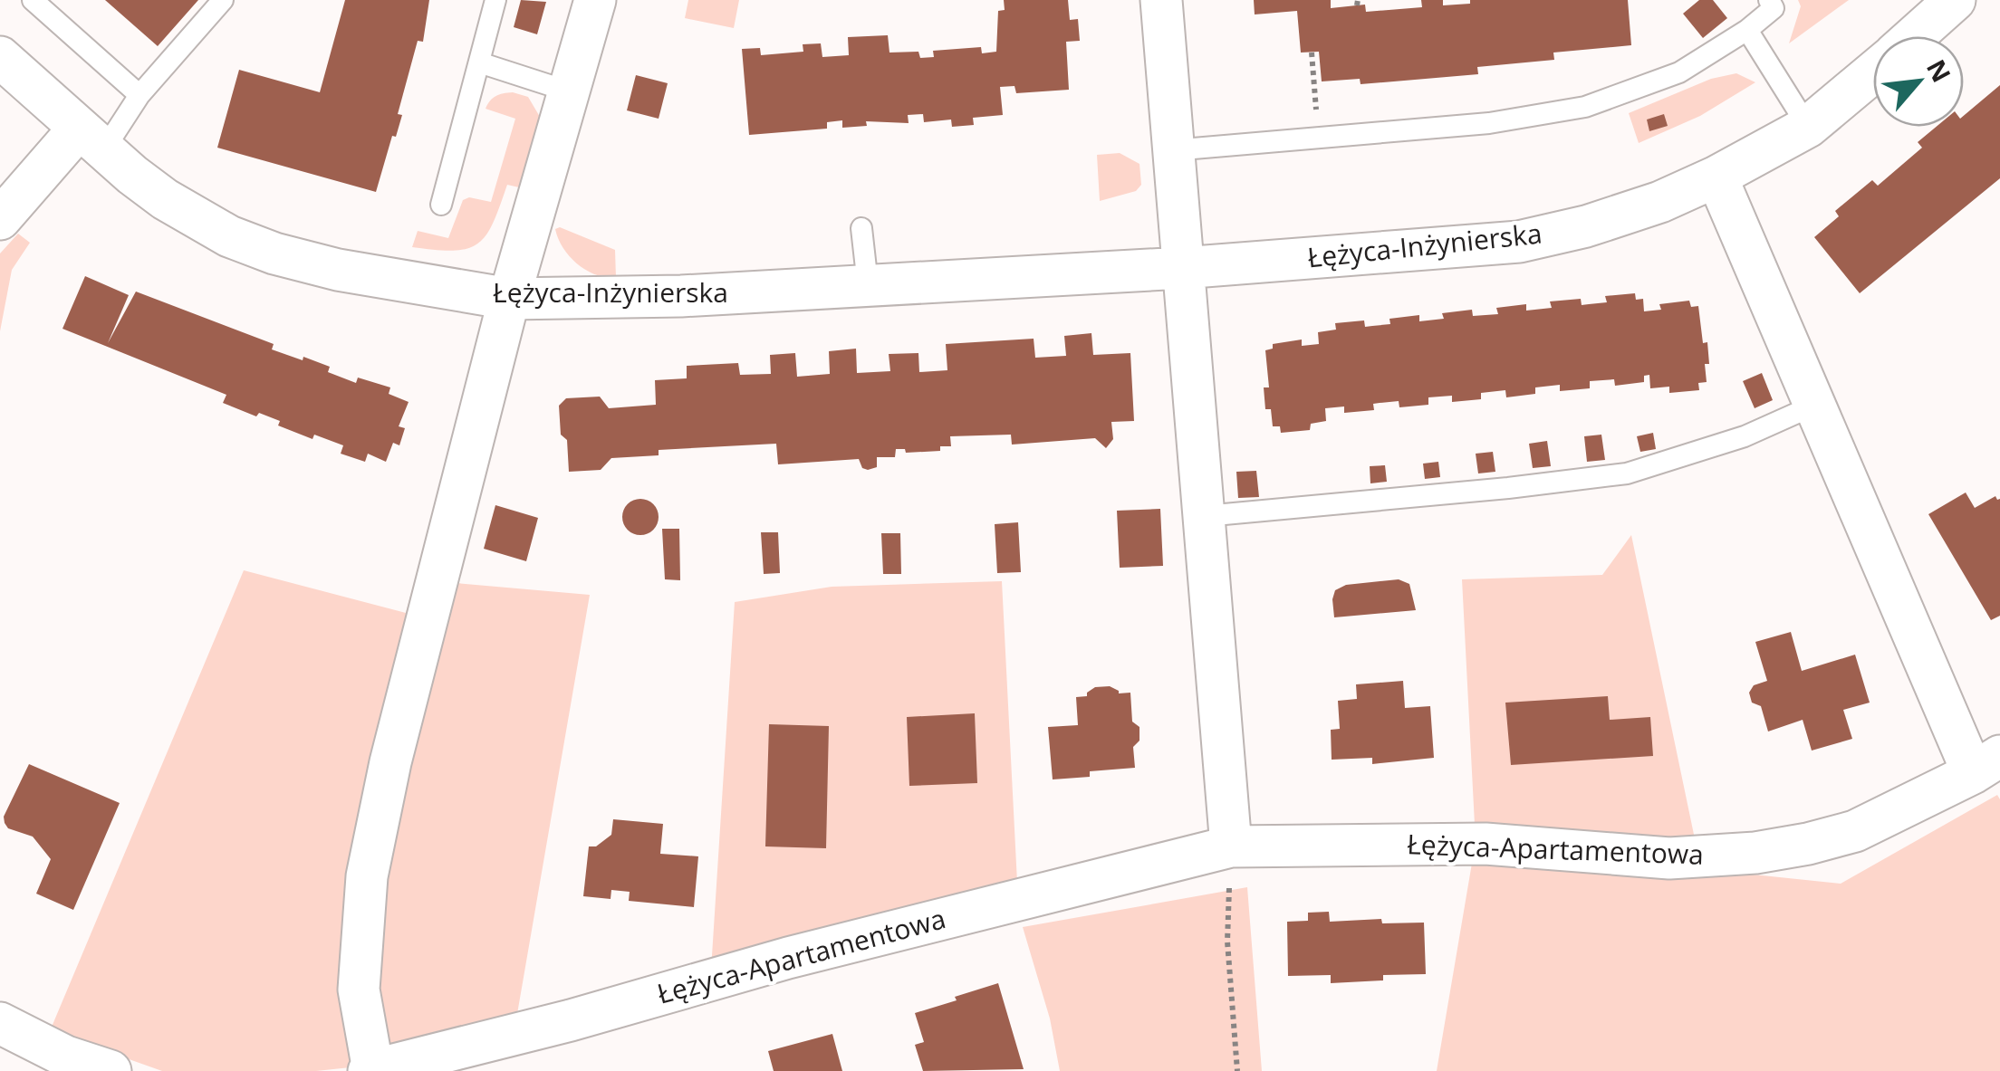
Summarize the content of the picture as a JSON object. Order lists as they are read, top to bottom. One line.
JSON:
{"streets":{"street":["Łężyca-Inżynierska","Łężyca-Apartamentowa"]},"crossings":[["Łężyca-Inżynierska","Łężyca-Apartamentowa"]],"north":"top right"}
